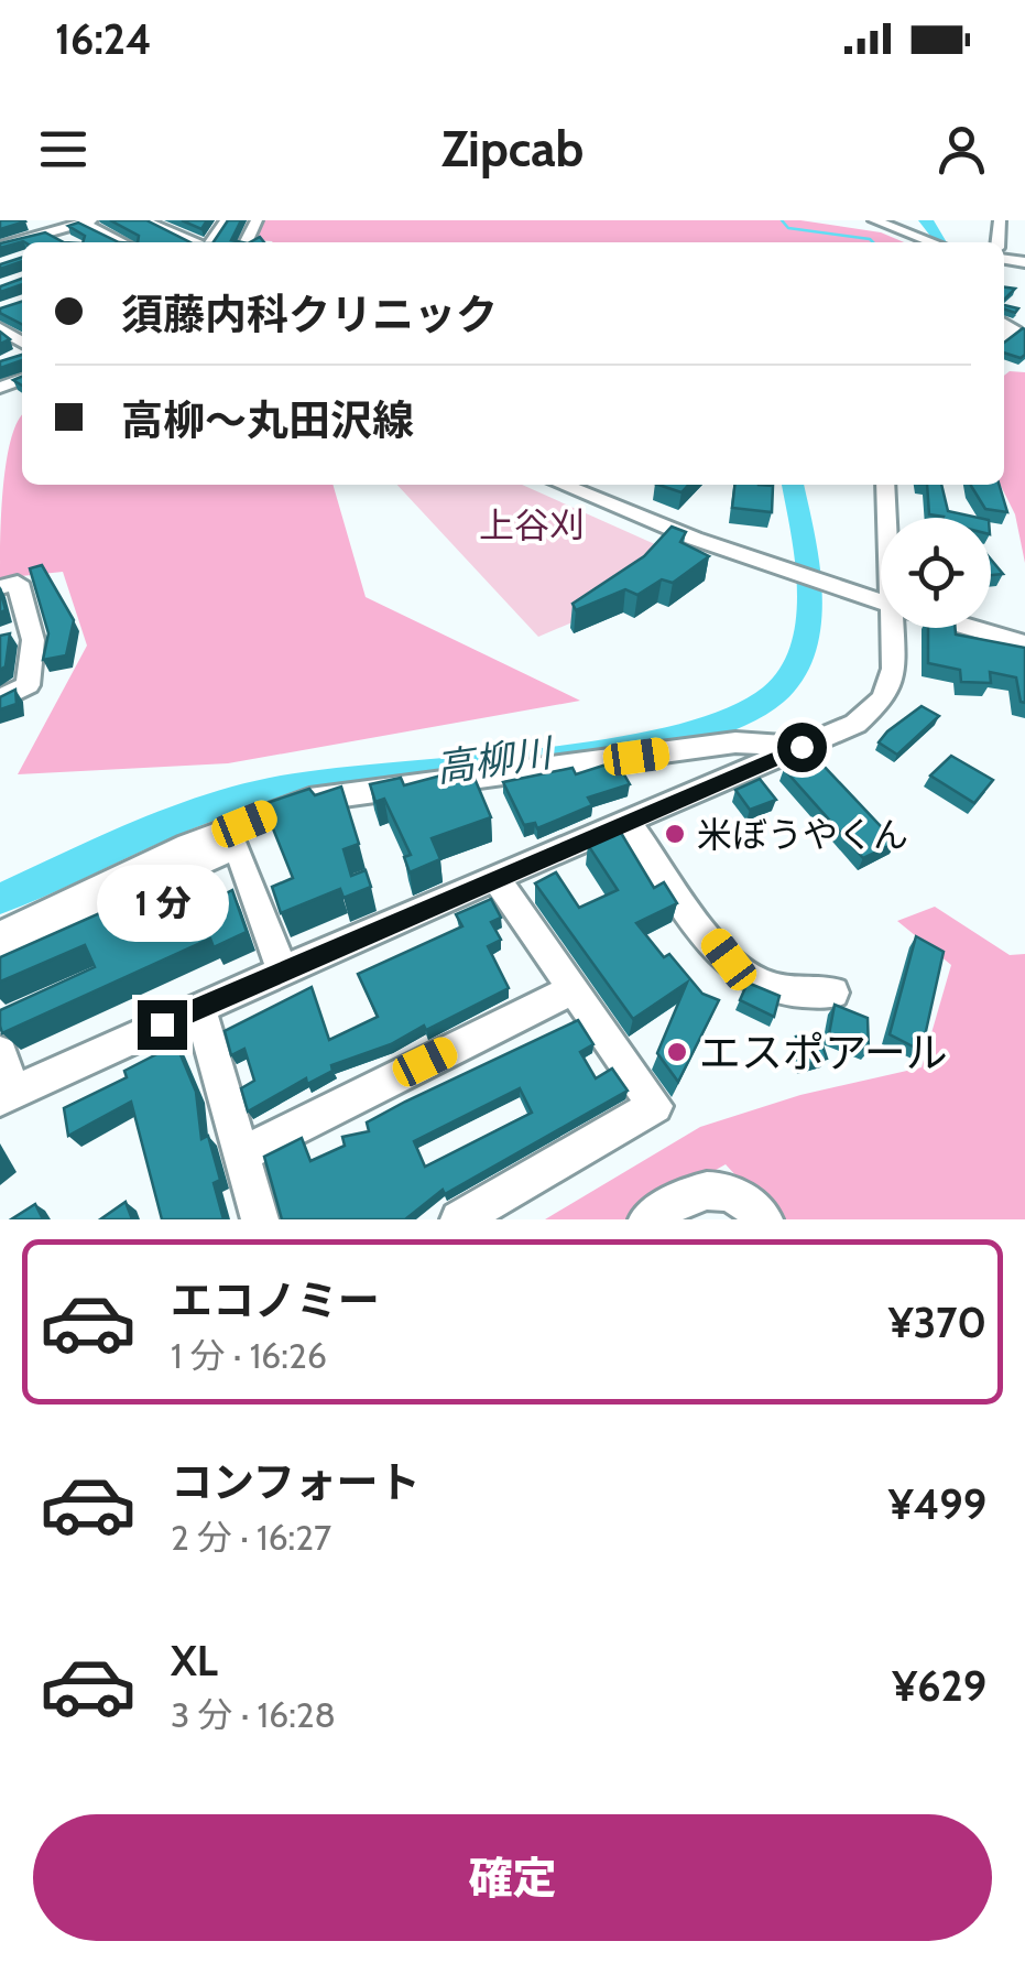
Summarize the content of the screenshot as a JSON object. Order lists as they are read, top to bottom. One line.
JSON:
{"districts":["上谷刈"],"water":["高柳川"],"places":["米ぼうやくん","エスポアール"],"page":{"status":"16:24","header":"Zipcab","banner":["須藤内科クリニック","高柳～丸田沢線"],"bubble":"1 分","list":[{"name":"エコノミー","note":"1 分 · 16:26","value":"¥370"},{"name":"コンフォート","note":"2 分 · 16:27","value":"¥499"},{"name":"XL","note":"3 分 · 16:28","value":"¥629"}],"buttons":"確定"}}
